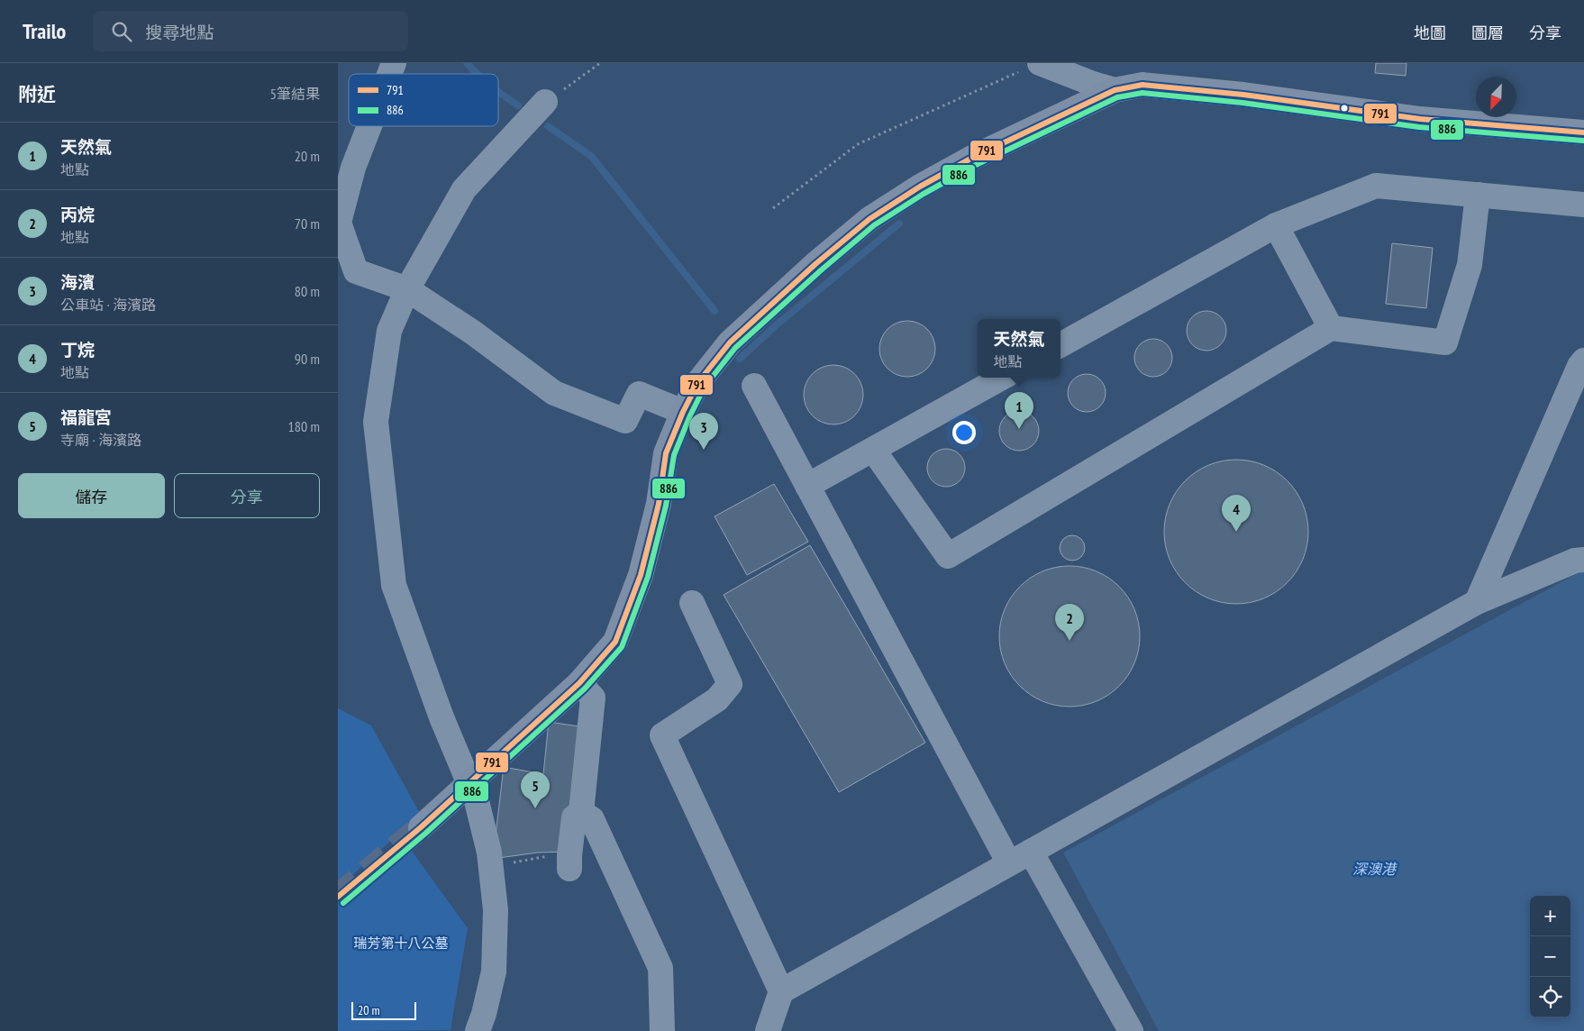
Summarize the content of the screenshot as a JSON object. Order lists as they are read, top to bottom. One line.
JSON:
{"water":["深澳港"],"parks":["瑞芳第十八公墓"],"lines":["transit line 791","transit line 886"],"legend":["791","886"],"scale_bar":"20 m","north":"bottom left","page":{"header":"Trailo","search":"搜尋地點","nav":["地圖","圖層","分享"],"heading":["附近","5筆結果"],"list":[{"mark":"1","name":"天然氣","note":"地點","value":"20 m"},{"mark":"2","name":"丙烷","note":"地點","value":"70 m"},{"mark":"3","name":"海濱","note":"公車站 · 海濱路","value":"80 m"},{"mark":"4","name":"丁烷","note":"地點","value":"90 m"},{"mark":"5","name":"福龍宮","note":"寺廟 · 海濱路","value":"180 m"}],"popup":["天然氣","地點"],"pins":["1","3","4","2","5"],"buttons":["儲存","分享"],"map_buttons":["+","−"],"scale":"20 m"}}
